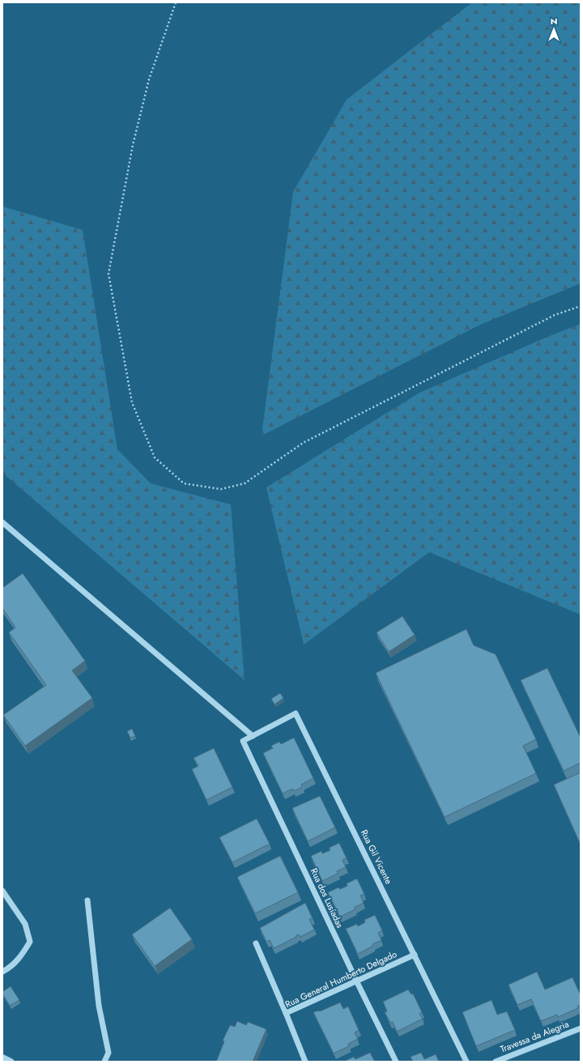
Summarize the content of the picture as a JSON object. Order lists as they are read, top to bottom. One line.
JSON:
{"streets":{"street":["Rua Gil Vicente","Rua dos Lusíadas","Rua General Humberto Delgado","Travessa da Alegria"]},"crossings":[["Rua Gil Vicente","Rua dos Lusíadas"],["Rua Gil Vicente","Rua General Humberto Delgado"],["Rua dos Lusíadas","Rua General Humberto Delgado"]],"north":"top"}
